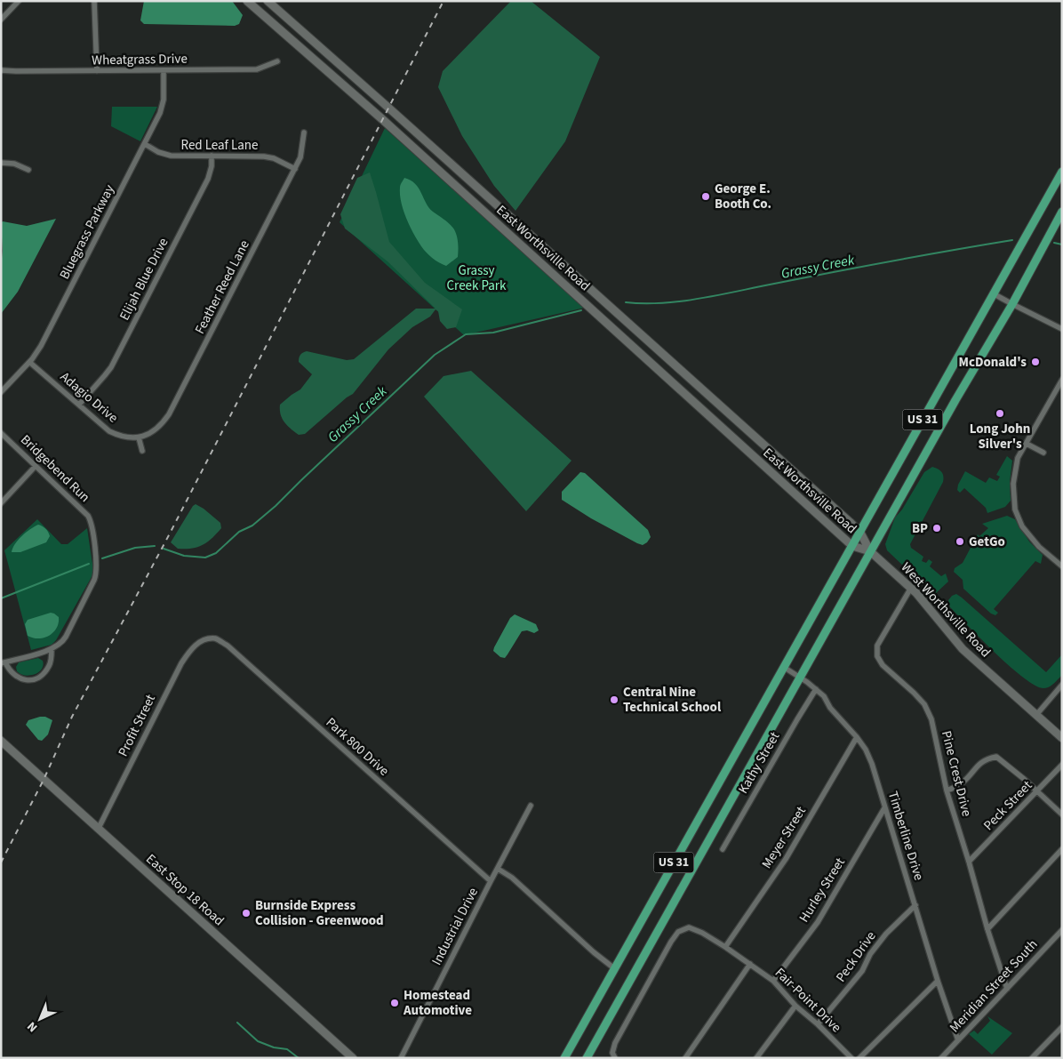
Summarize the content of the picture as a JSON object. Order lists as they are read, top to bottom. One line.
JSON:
{"streets":{"main road":["East Worthsville Road","US 31","West Worthsville Road","East Stop 18 Road"],"street":["Wheatgrass Drive","Red Leaf Lane","Bluegrass Parkway","Elijah Blue Drive","Feather Reed Lane","Adagio Drive","Bridgebend Run","Profit Street","Park 800 Drive","Kathy Street","Pine Crest Drive","Peck Street","Timberline Drive","Meyer Street","Hurley Street","Industrial Drive","Peck Drive","Meridian Street South","Fair-Point Drive"]},"crossings":[["Wheatgrass Drive","Bluegrass Parkway"],["Red Leaf Lane","Bluegrass Parkway"],["Red Leaf Lane","Elijah Blue Drive"],["Red Leaf Lane","Feather Reed Lane"],["Bluegrass Parkway","Adagio Drive"],["East Worthsville Road","US 31"],["East Worthsville Road","West Worthsville Road"],["Elijah Blue Drive","Adagio Drive"],["Feather Reed Lane","Adagio Drive"],["US 31","West Worthsville Road"],["US 31","Timberline Drive"],["West Worthsville Road","Pine Crest Drive"],["Profit Street","Park 800 Drive"],["Profit Street","East Stop 18 Road"],["Park 800 Drive","Industrial Drive"],["Kathy Street","Timberline Drive"],["Pine Crest Drive","Peck Street"],["Pine Crest Drive","Meridian Street South"],["Timberline Drive","Meyer Street"],["Timberline Drive","Hurley Street"],["Timberline Drive","Peck Drive"],["Timberline Drive","Meridian Street South"],["Meyer Street","Fair-Point Drive"],["Hurley Street","Fair-Point Drive"],["Peck Drive","Fair-Point Drive"]],"water":["Grassy Creek"],"parks":["Grassy Creek Park"],"places":["George E. Booth Co.","McDonald's","Long John Silver's","BP","GetGo","Central Nine Technical School","Burnside Express Collision - Greenwood","Homestead Automotive"],"north":"bottom left"}
